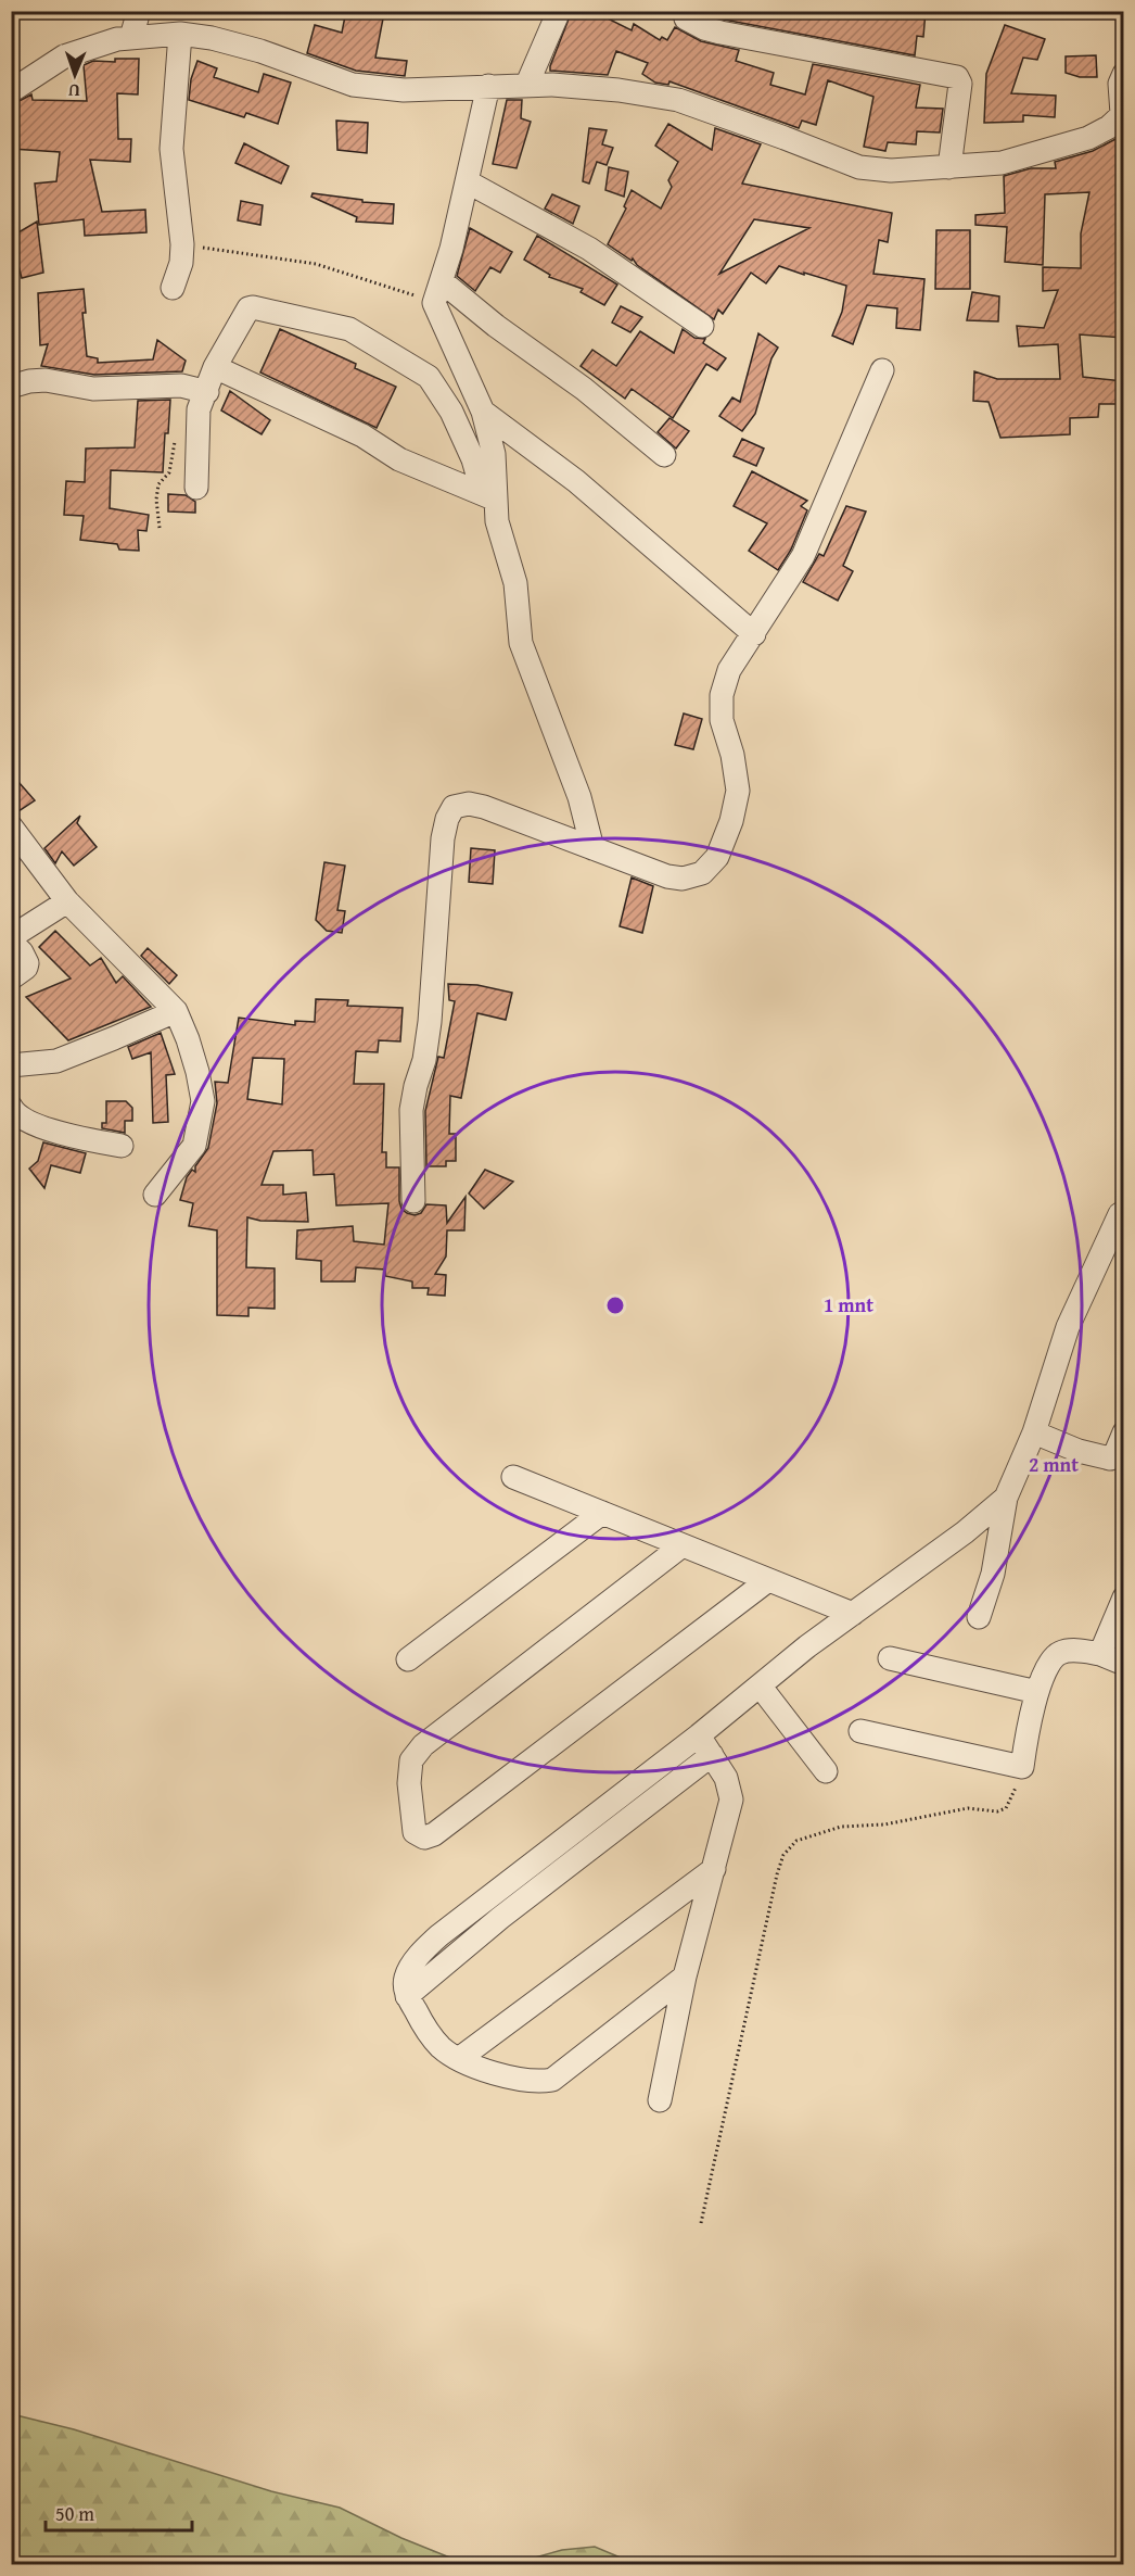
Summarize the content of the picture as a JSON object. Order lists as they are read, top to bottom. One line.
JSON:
{"scale_bar":"50 m","north":"bottom","rings":["1 mnt","2 mnt"]}
